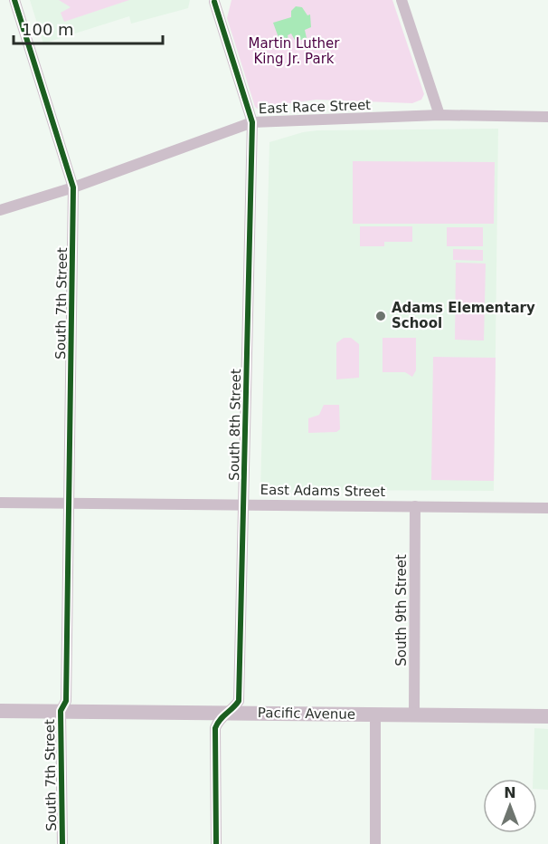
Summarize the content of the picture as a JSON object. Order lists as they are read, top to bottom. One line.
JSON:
{"streets":{"street":["East Race Street","South 7th Street","South 8th Street","East Adams Street","South 9th Street","Pacific Avenue"]},"crossings":[["East Race Street","South 7th Street"],["East Race Street","South 8th Street"],["South 7th Street","East Adams Street"],["South 7th Street","Pacific Avenue"],["South 8th Street","East Adams Street"],["South 8th Street","Pacific Avenue"],["East Adams Street","South 9th Street"],["South 9th Street","Pacific Avenue"]],"parks":["Martin Luther King Jr. Park"],"places":["Adams Elementary School"],"scale_bar":"100 m","north":"top"}
